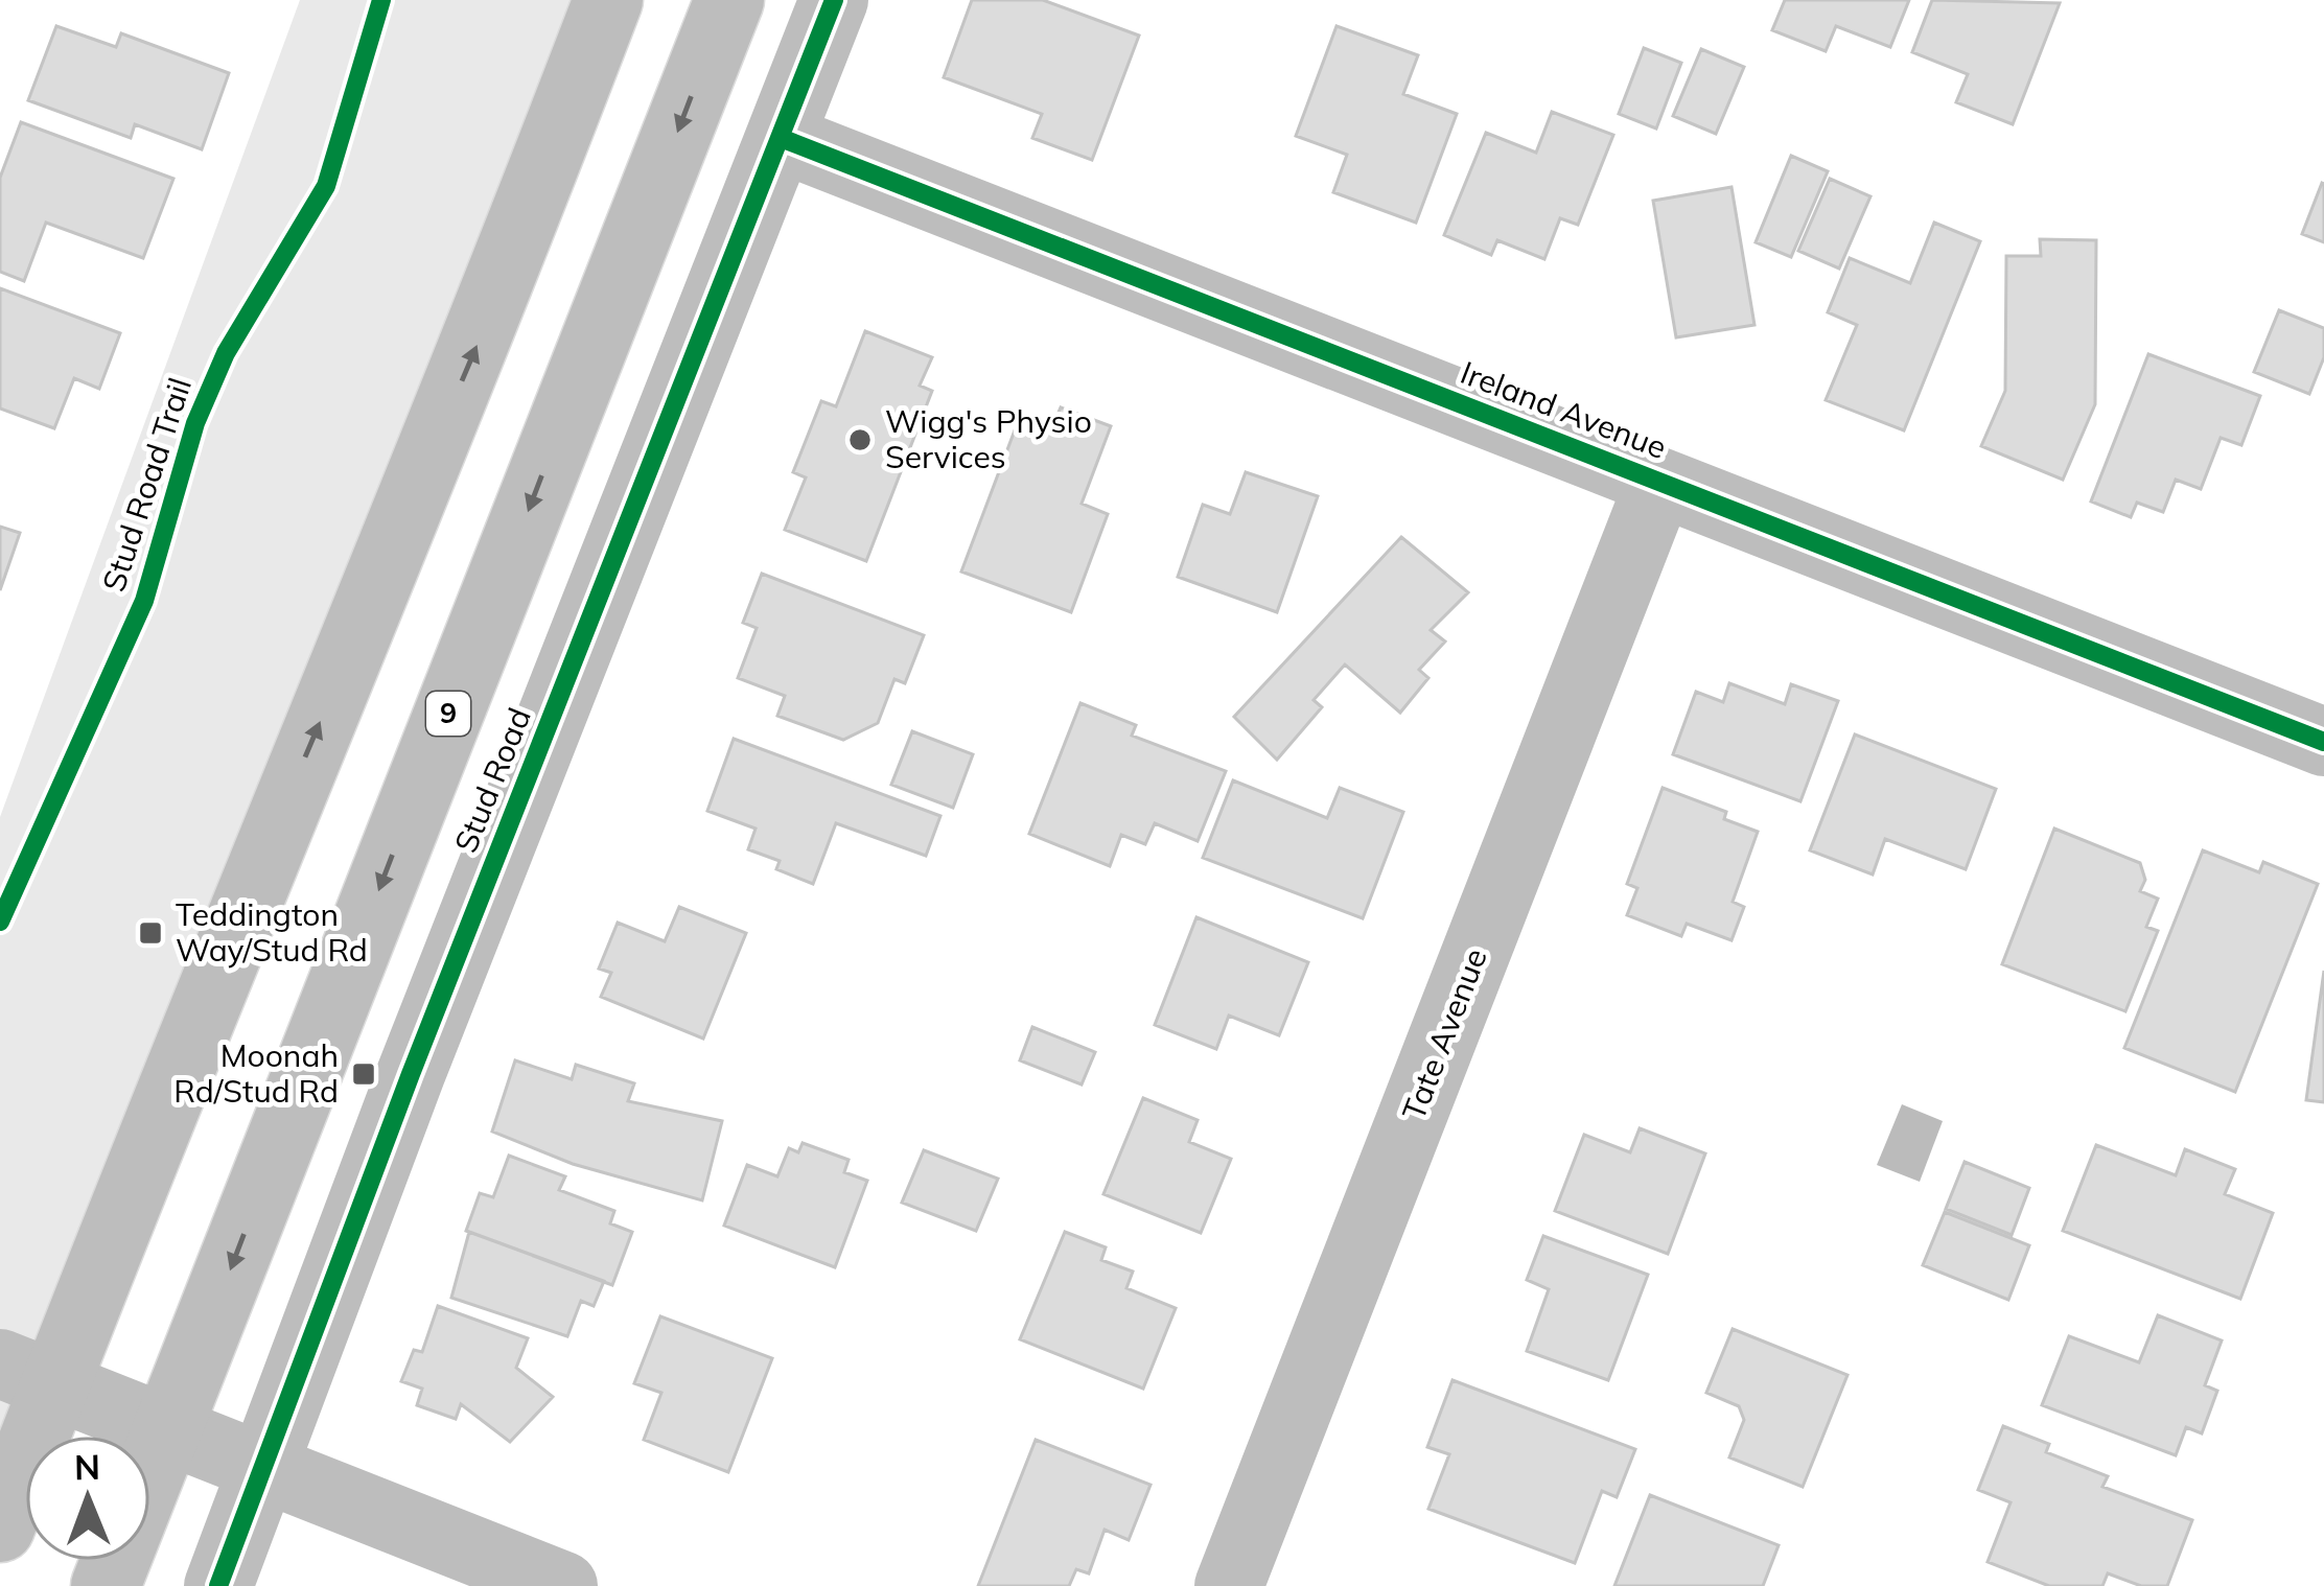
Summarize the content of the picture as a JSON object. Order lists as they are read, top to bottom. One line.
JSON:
{"streets":{"street":["Ireland Avenue","9","Stud Road","Tate Avenue"],"cycle path":["Stud Road Trail"]},"crossings":[["Ireland Avenue","Stud Road"],["Ireland Avenue","Tate Avenue"]],"places":{"other":["Wigg's Physio Services"],"transit":["Teddington Way/Stud Rd","Moonah Rd/Stud Rd"]},"north":"top"}
